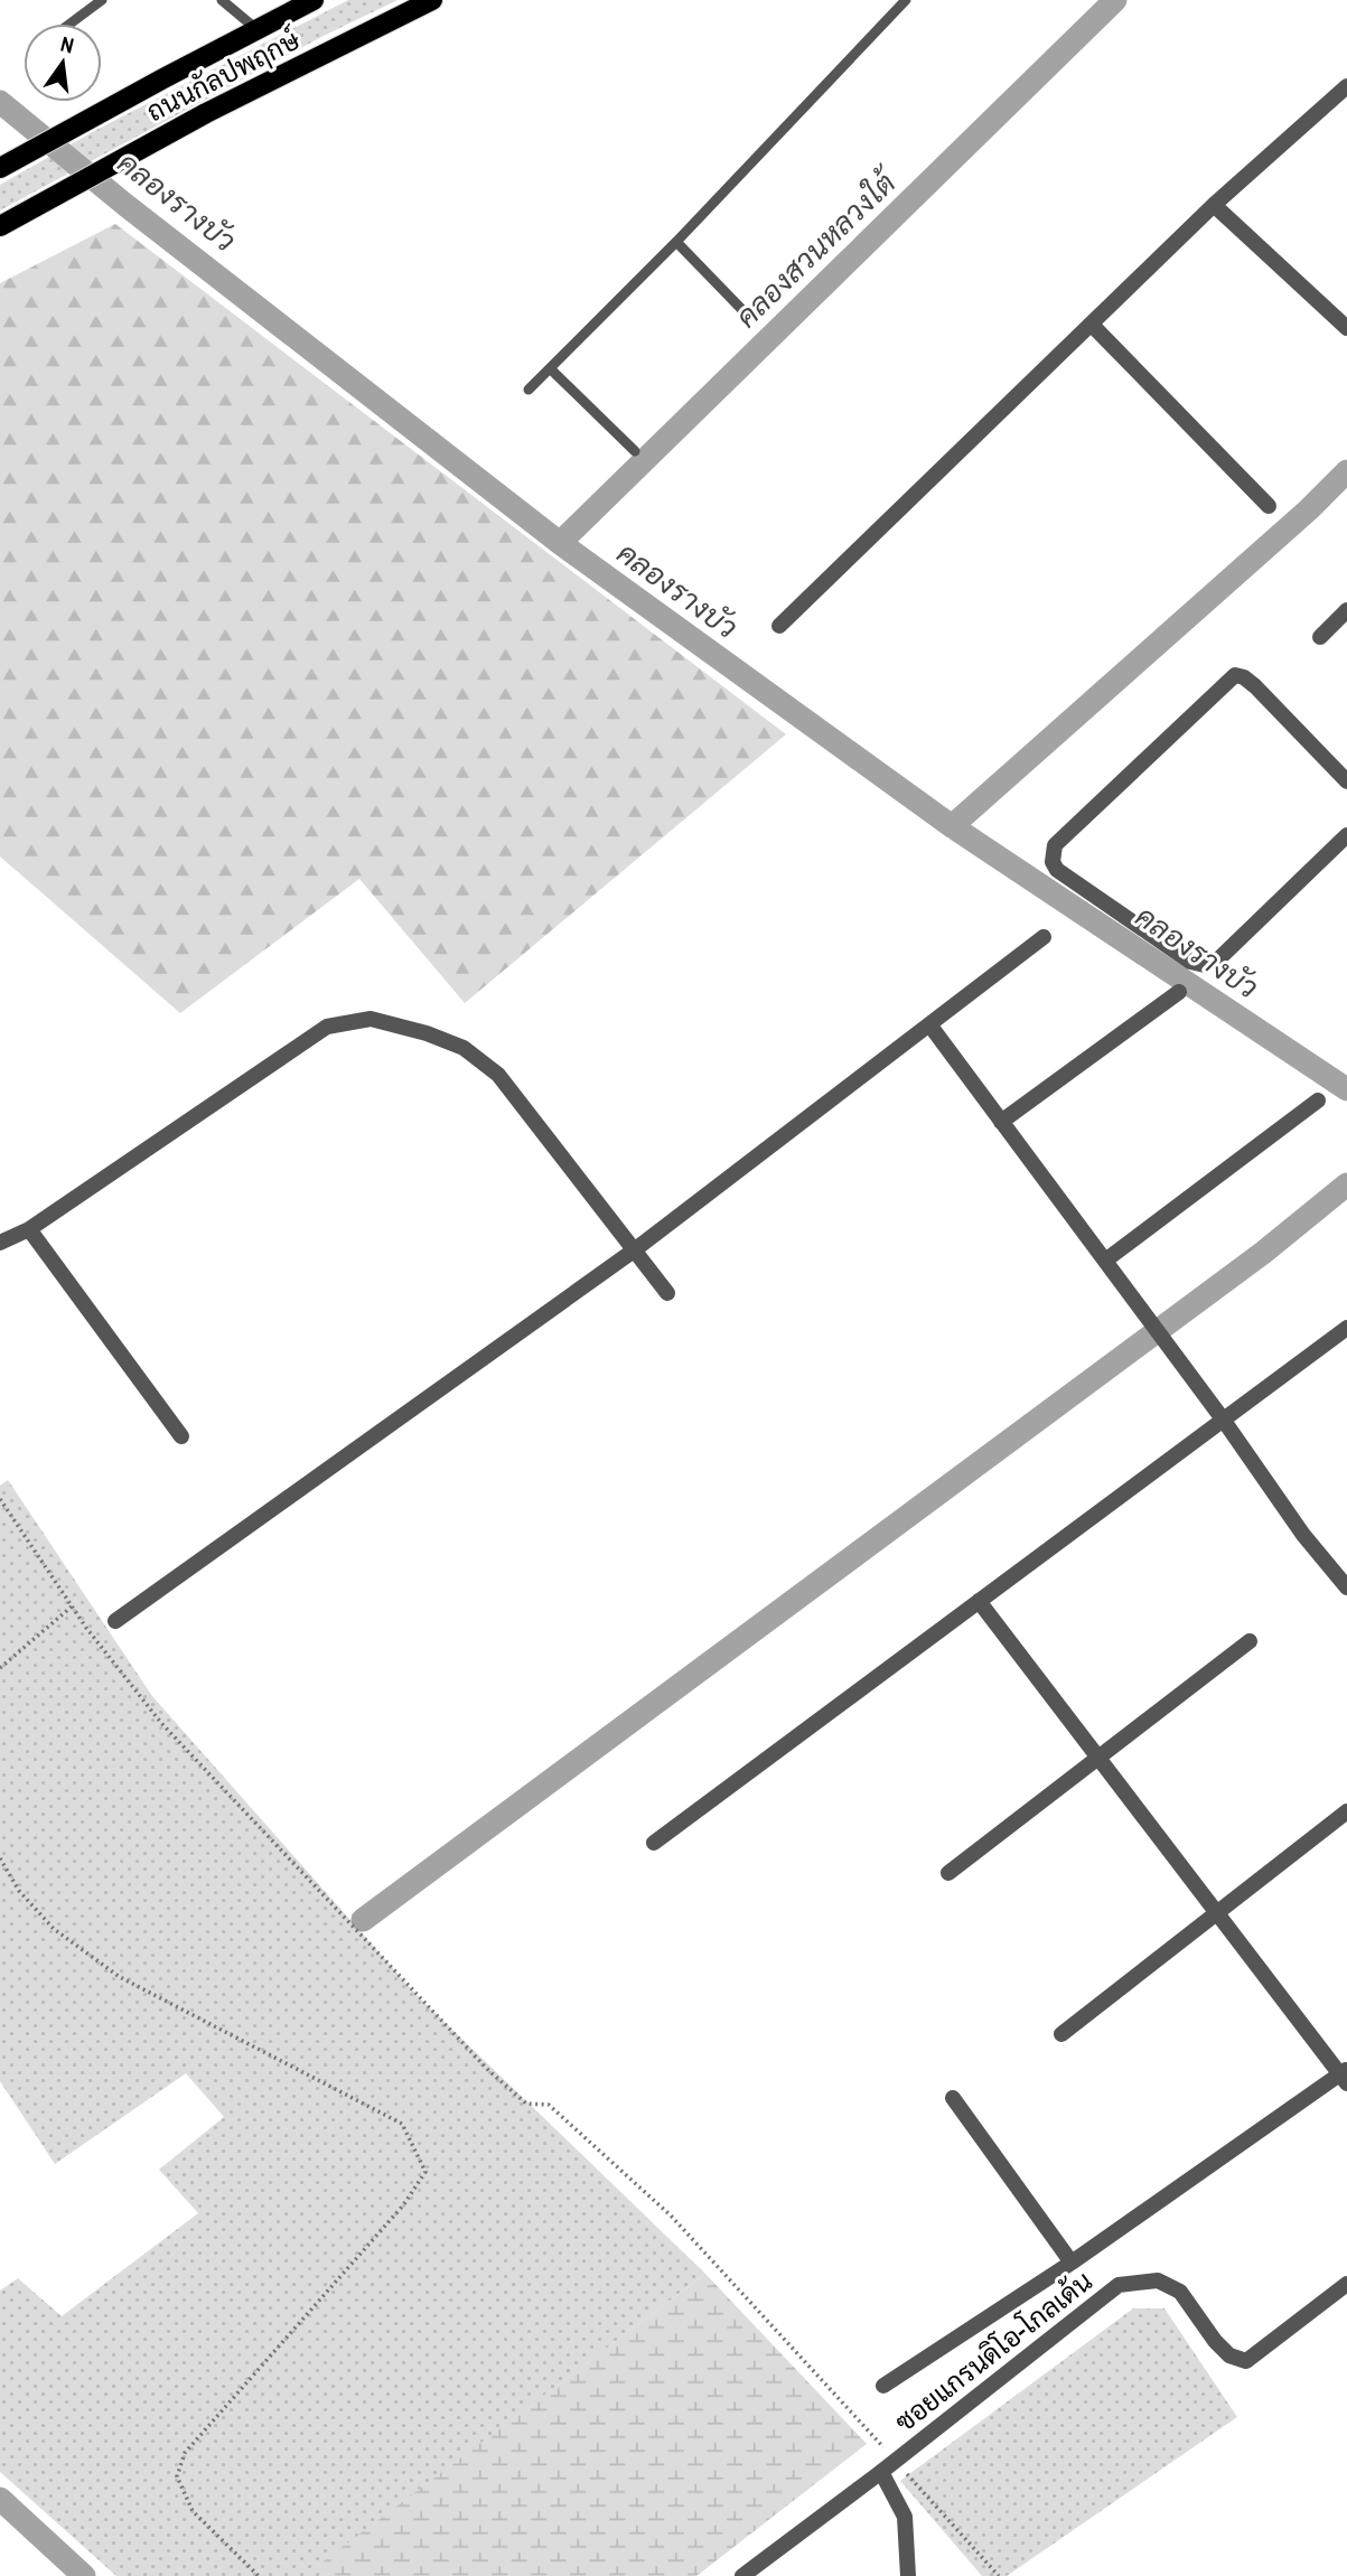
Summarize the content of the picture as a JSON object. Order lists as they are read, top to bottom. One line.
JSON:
{"streets":{"main road":["ถนนกัลปพฤกษ์"],"street":["ซอยแกรนดิโอ-โกลเด้น"]},"water":["คลองรางบัว","คลองสวนหลวงใต้"],"north":"top"}
